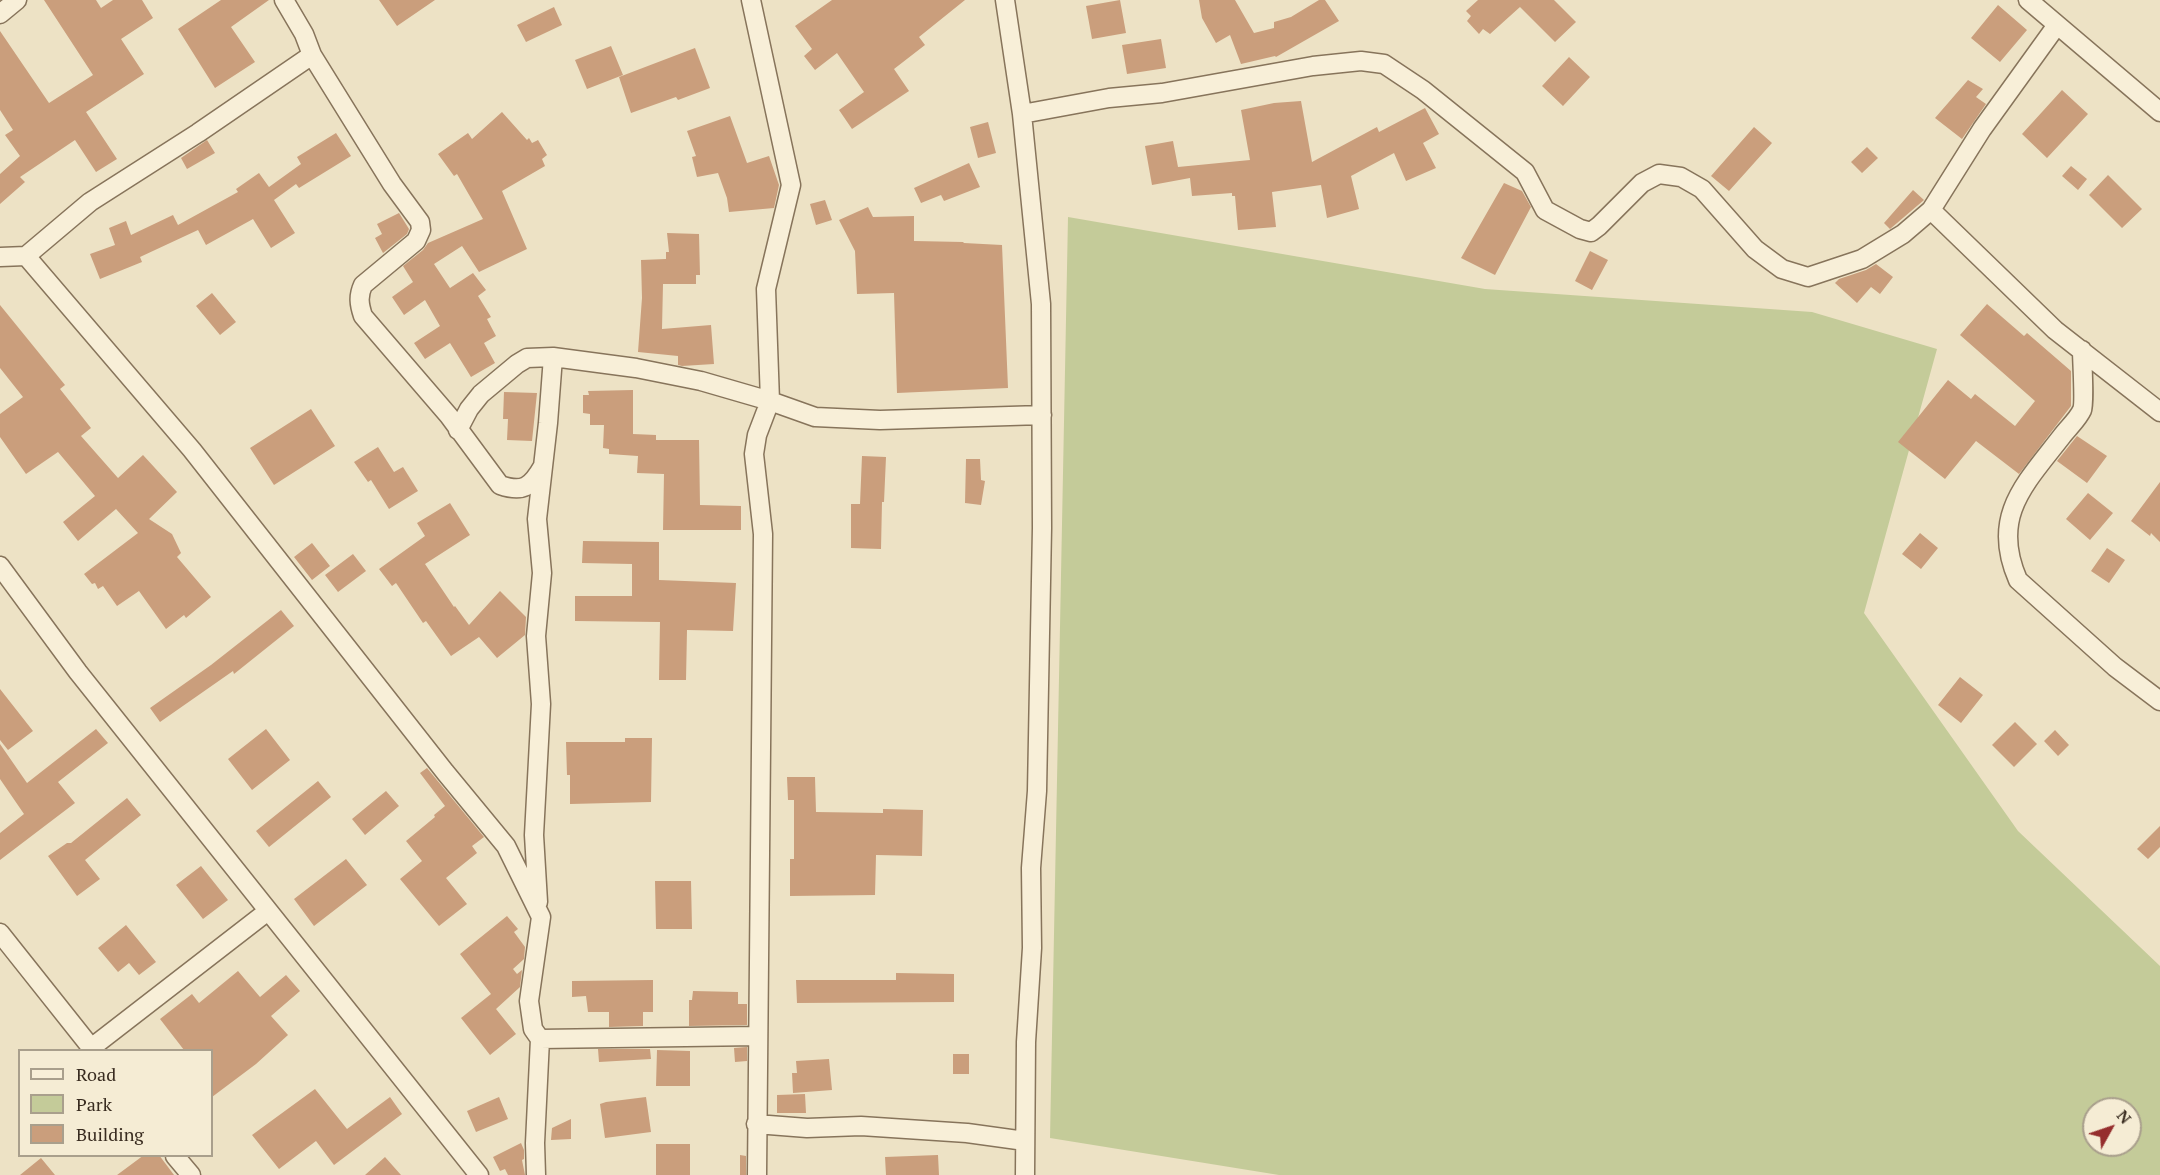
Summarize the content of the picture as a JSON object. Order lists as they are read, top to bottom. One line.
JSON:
{"legend":["Road","Park","Building"],"north":"top right"}
